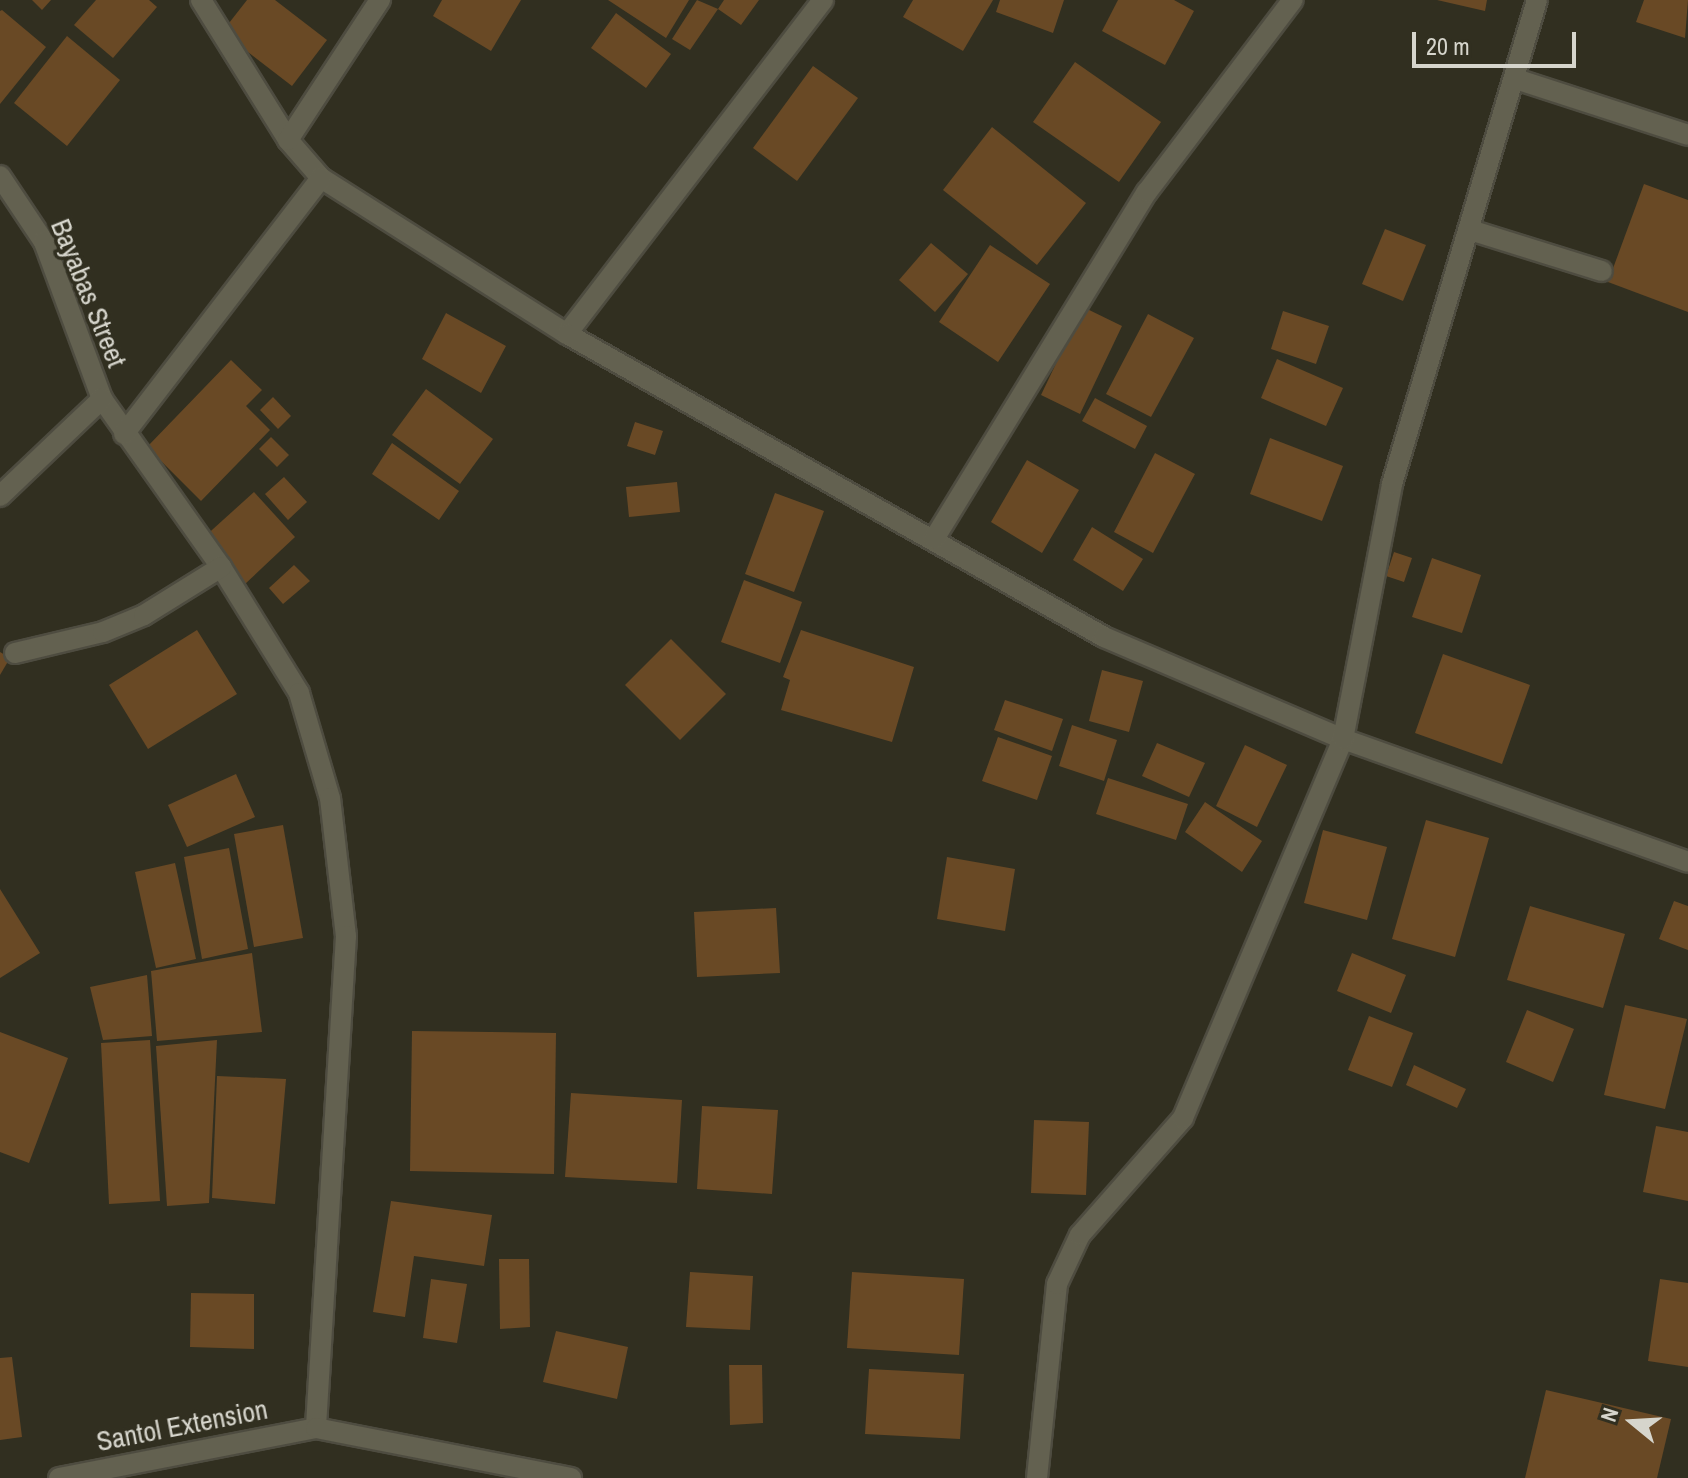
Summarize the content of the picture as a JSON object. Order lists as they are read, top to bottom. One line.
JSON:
{"streets":{"street":["Bayabas Street","Santol Extension"]},"crossings":[["Bayabas Street","Santol Extension"]],"scale_bar":"20 m","north":"left"}
